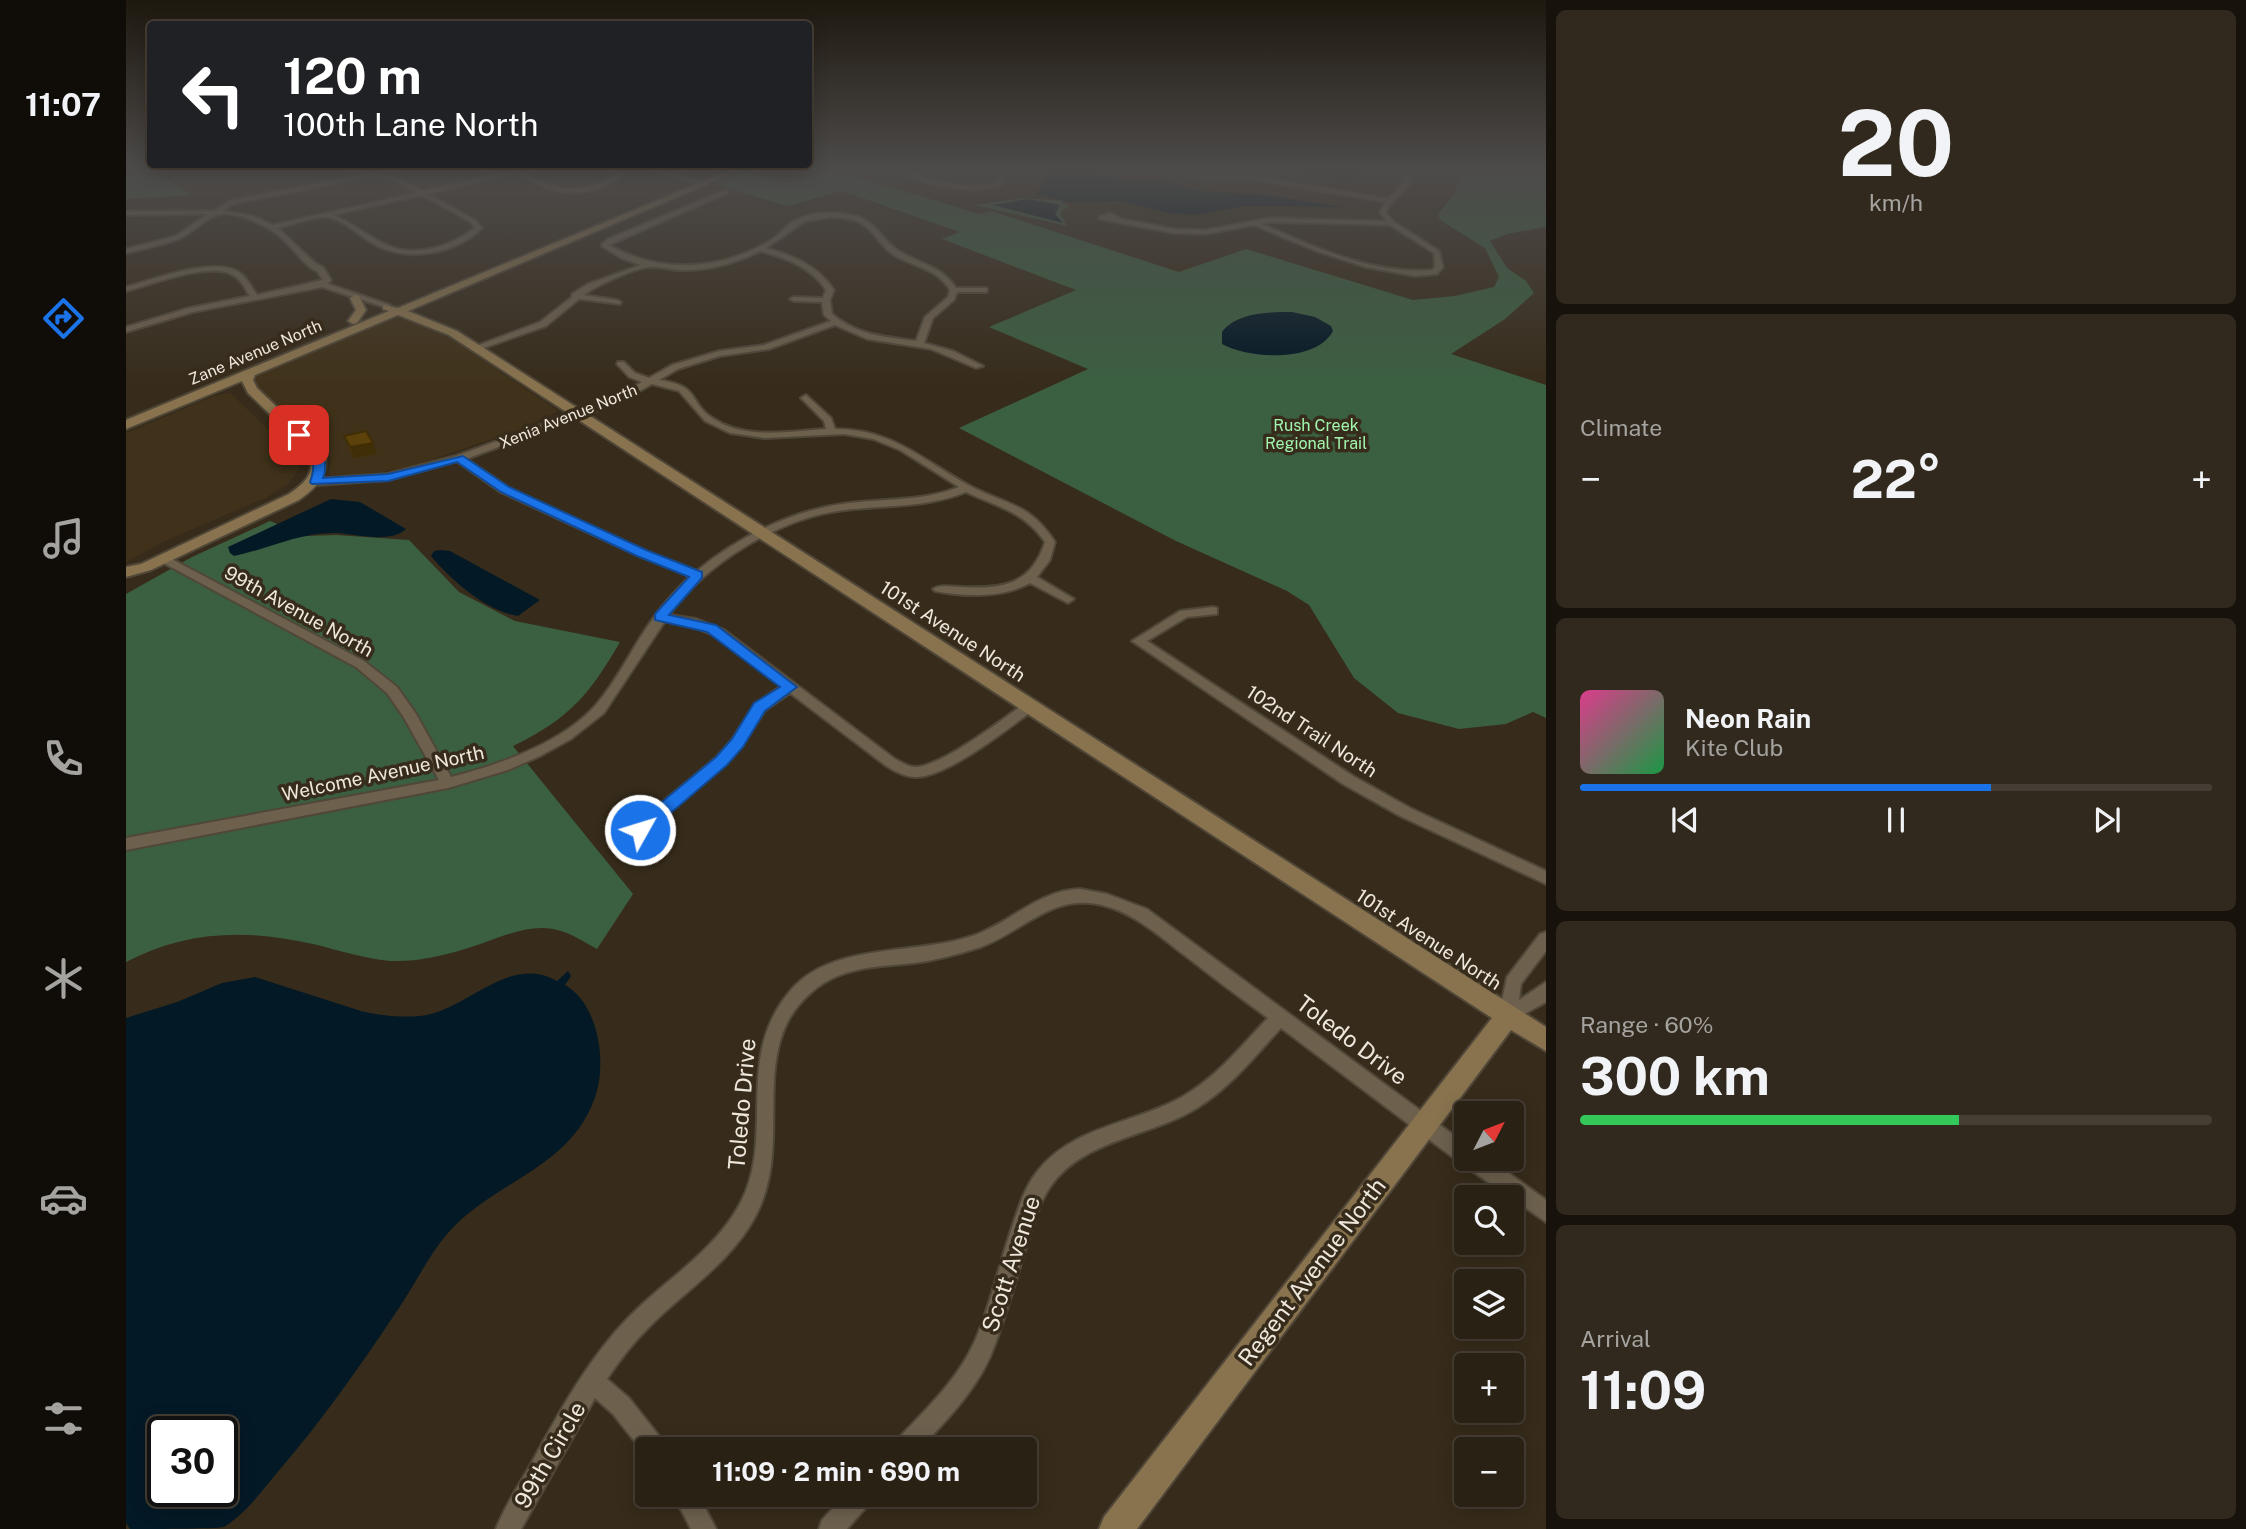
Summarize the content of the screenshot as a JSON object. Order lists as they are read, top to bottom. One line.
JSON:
{"streets":{"street":["Zane Avenue North","Xenia Avenue North","99th Avenue North","101st Avenue North","102nd Trail North","Welcome Avenue North","Toledo Drive","Scott Avenue","Regent Avenue North","99th Circle"]},"crossings":[["Zane Avenue North","101st Avenue North"],["Xenia Avenue North","99th Avenue North"],["Xenia Avenue North","101st Avenue North"],["99th Avenue North","Welcome Avenue North"],["101st Avenue North","Welcome Avenue North"],["101st Avenue North","Regent Avenue North"],["Toledo Drive","Scott Avenue"],["Toledo Drive","Regent Avenue North"],["Toledo Drive","99th Circle"]],"parks":["Rush Creek Regional Trail"],"north":"top right","page":{"tabs":"11:07","tile":[["20","km/h"],"Climate",["Range · 60%","300 km"],["Arrival","11:09"]],"turn":["120 m","100th Lane North"],"heat":["−","22°","+"],"song":["Neon Rain","Kite Club"],"map_buttons":["+","−"],"limit":"30","trip":"11:09 · 2 min · 690 m"}}
